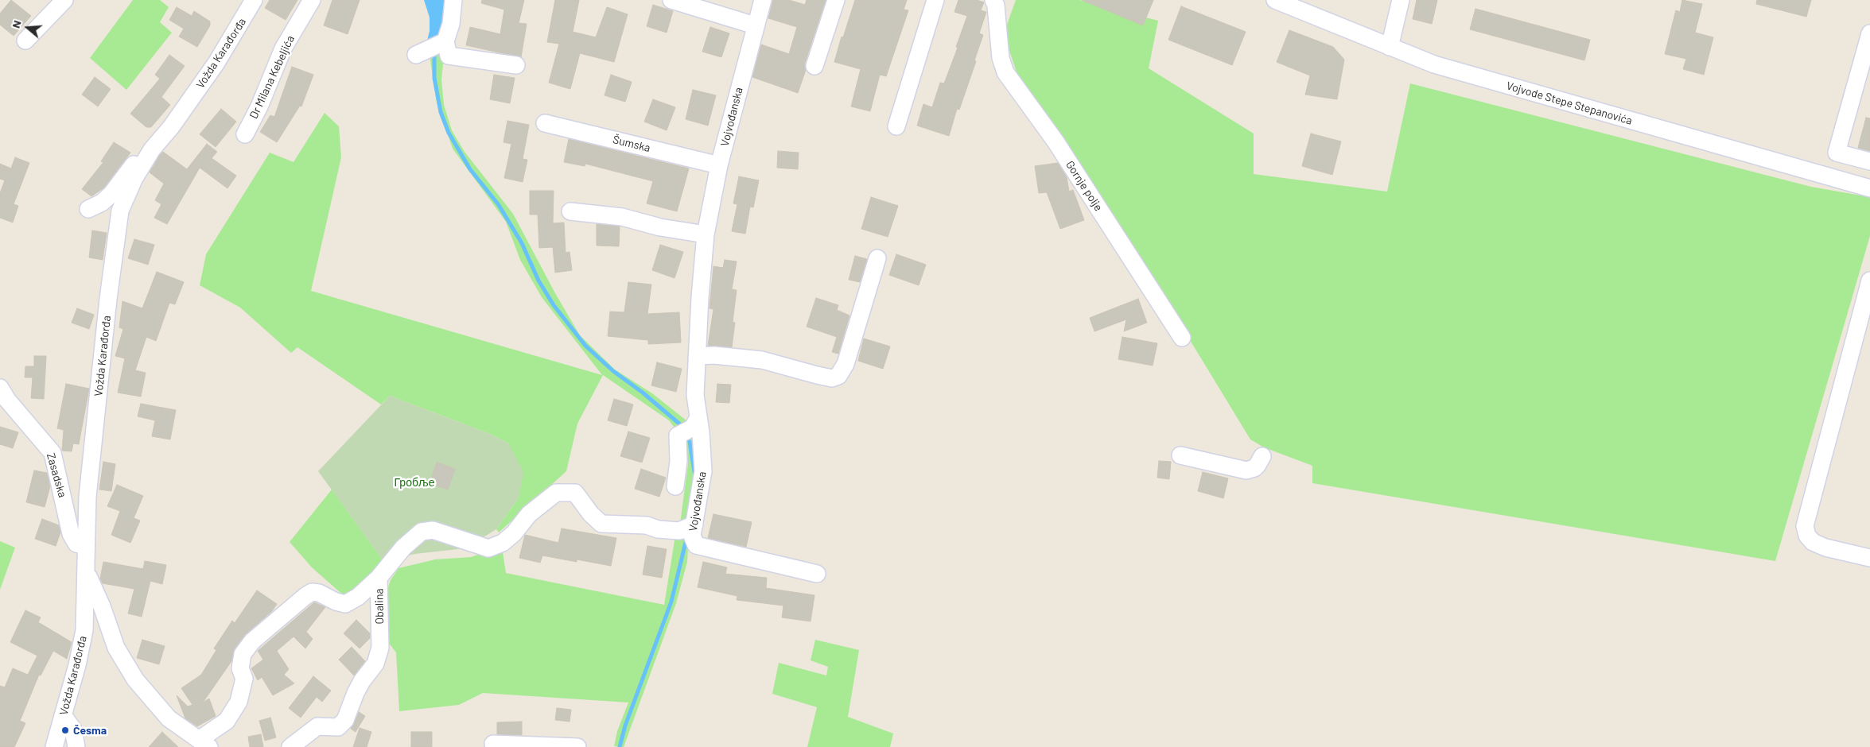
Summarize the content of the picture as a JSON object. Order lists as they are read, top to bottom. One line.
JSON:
{"streets":{"street":["Vožda Karađorđa","Dr Milana Kebeljića","Vojvode Stepe Stepanovića","Vojvođanska","Šumska","Gornje polje","Zasadska","Obalina"]},"crossings":[["Vožda Karađorđa","Zasadska"],["Vožda Karađorđa","Obalina"],["Vojvođanska","Šumska"]],"parks":["Гробље"],"places":["Česma"],"north":"left"}
